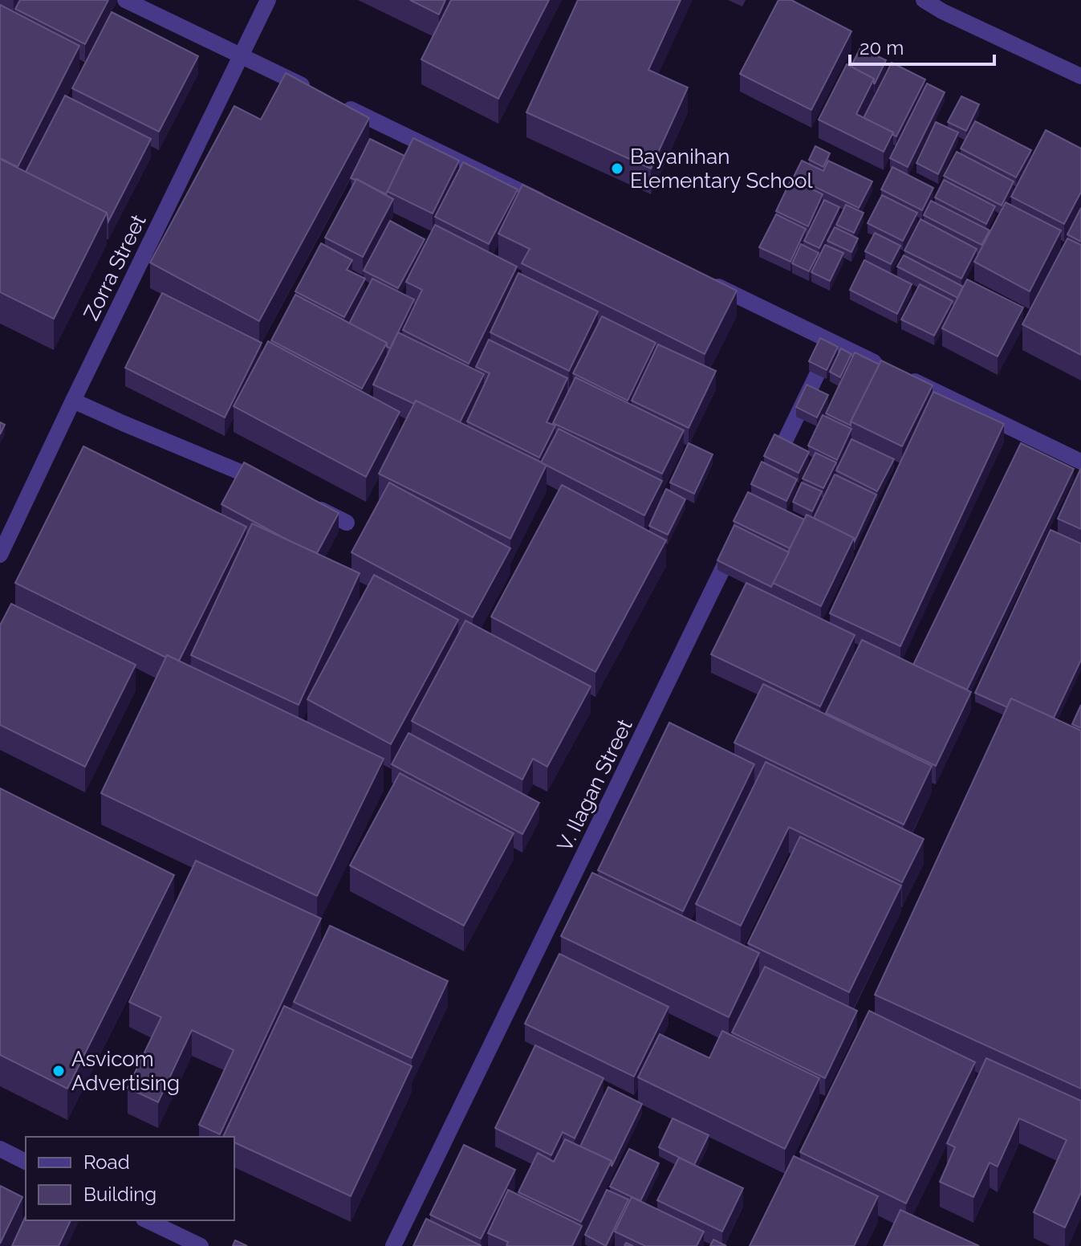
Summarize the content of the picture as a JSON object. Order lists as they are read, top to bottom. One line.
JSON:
{"streets":{"street":["Zorra Street","V. Ilagan Street"]},"places":["Bayanihan Elementary School","Asvicom Advertising"],"legend":["Road","Building"],"scale_bar":"20 m"}
